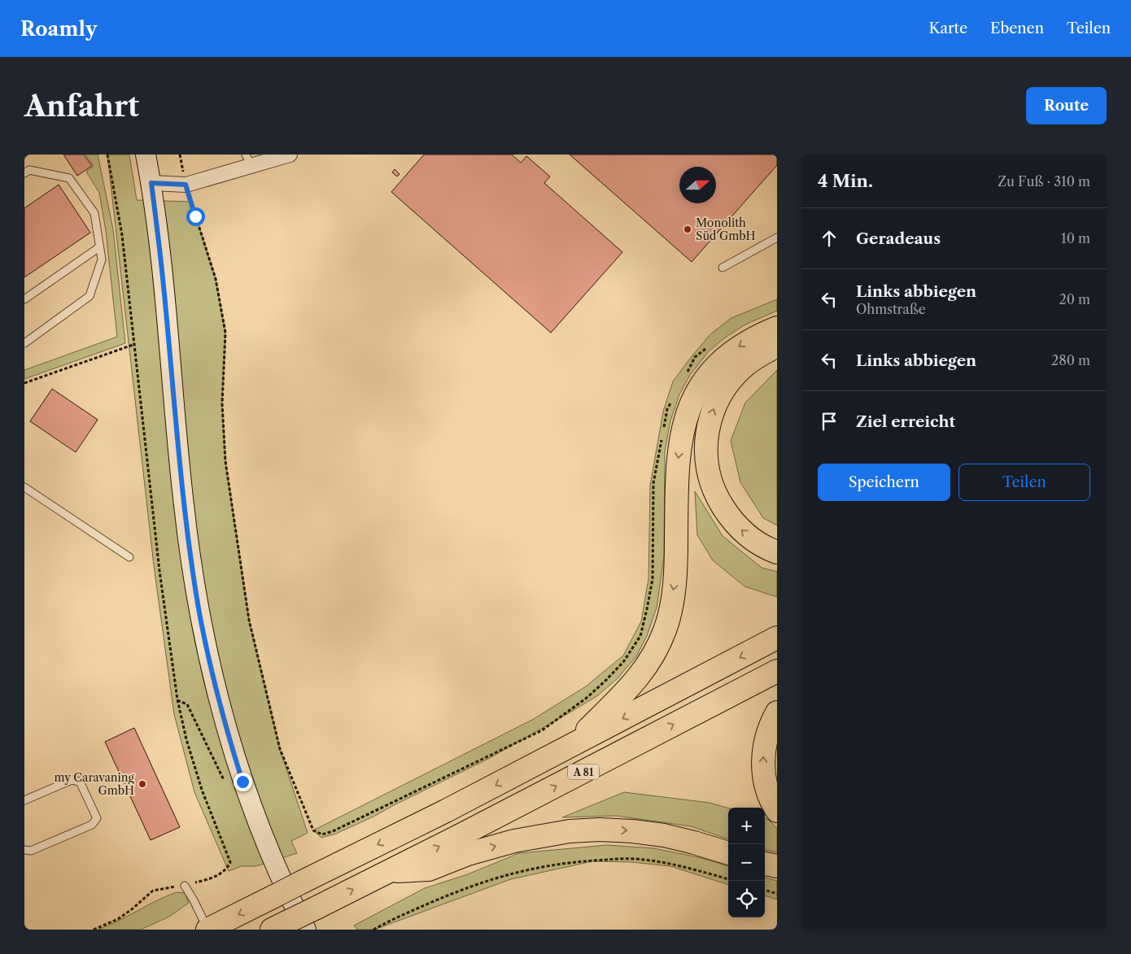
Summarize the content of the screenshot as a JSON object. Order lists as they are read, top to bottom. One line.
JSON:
{"streets":{"highway":["A 81"]},"places":["Monolith Süd GmbH","my Caravaning GmbH"],"north":"right","page":{"header":"Roamly","nav":["Karte","Ebenen","Teilen"],"buttons":["Route",["Speichern","Teilen"]],"title":"Anfahrt","heading":["4 Min.","Zu Fuß · 310 m"],"list":[["Geradeaus","10 m"],["Links abbiegen","Ohmstraße","20 m"],["Links abbiegen","280 m"],"Ziel erreicht"],"map_buttons":["+","−"]}}
